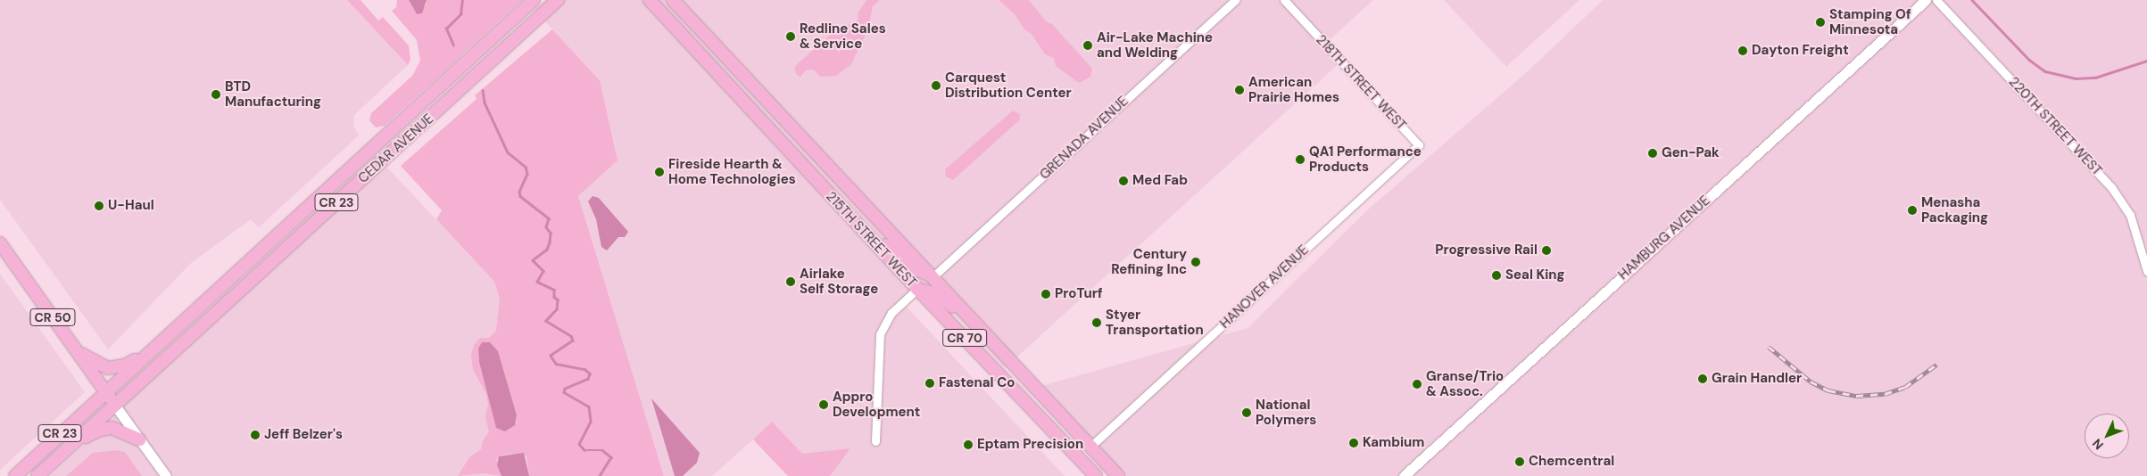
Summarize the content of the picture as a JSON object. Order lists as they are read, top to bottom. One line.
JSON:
{"streets":{"main road":["CEDAR AVENUE","CR 23","215TH STREET WEST","CR 50","CR 70"],"street":["218TH STREET WEST","220TH STREET WEST","GRENADA AVENUE","HAMBURG AVENUE","HANOVER AVENUE"]},"crossings":[["218TH STREET WEST","HANOVER AVENUE"],["GRENADA AVENUE","215TH STREET WEST"],["CEDAR AVENUE","CR 23"],["CEDAR AVENUE","CR 50"],["CR 23","CR 50"],["215TH STREET WEST","HANOVER AVENUE"]],"places":["Stamping Of Minnesota","Redline Sales & Service","Air-Lake Machine and Welding","Dayton Freight","Carquest Distribution Center","American Prairie Homes","BTD Manufacturing","Gen-Pak","QA1 Performance Products","Fireside Hearth & Home Technologies","Med Fab","U-Haul","Menasha Packaging","Progressive Rail","Century Refining Inc","Seal King","Airlake Self Storage","ProTurf","Styer Transportation","Grain Handler","Fastenal Co","Granse/Trio & Assoc.","Appro Development","National Polymers","Jeff Belzer's","Kambium","Eptam Precision","Chemcentral"],"north":"bottom left"}
